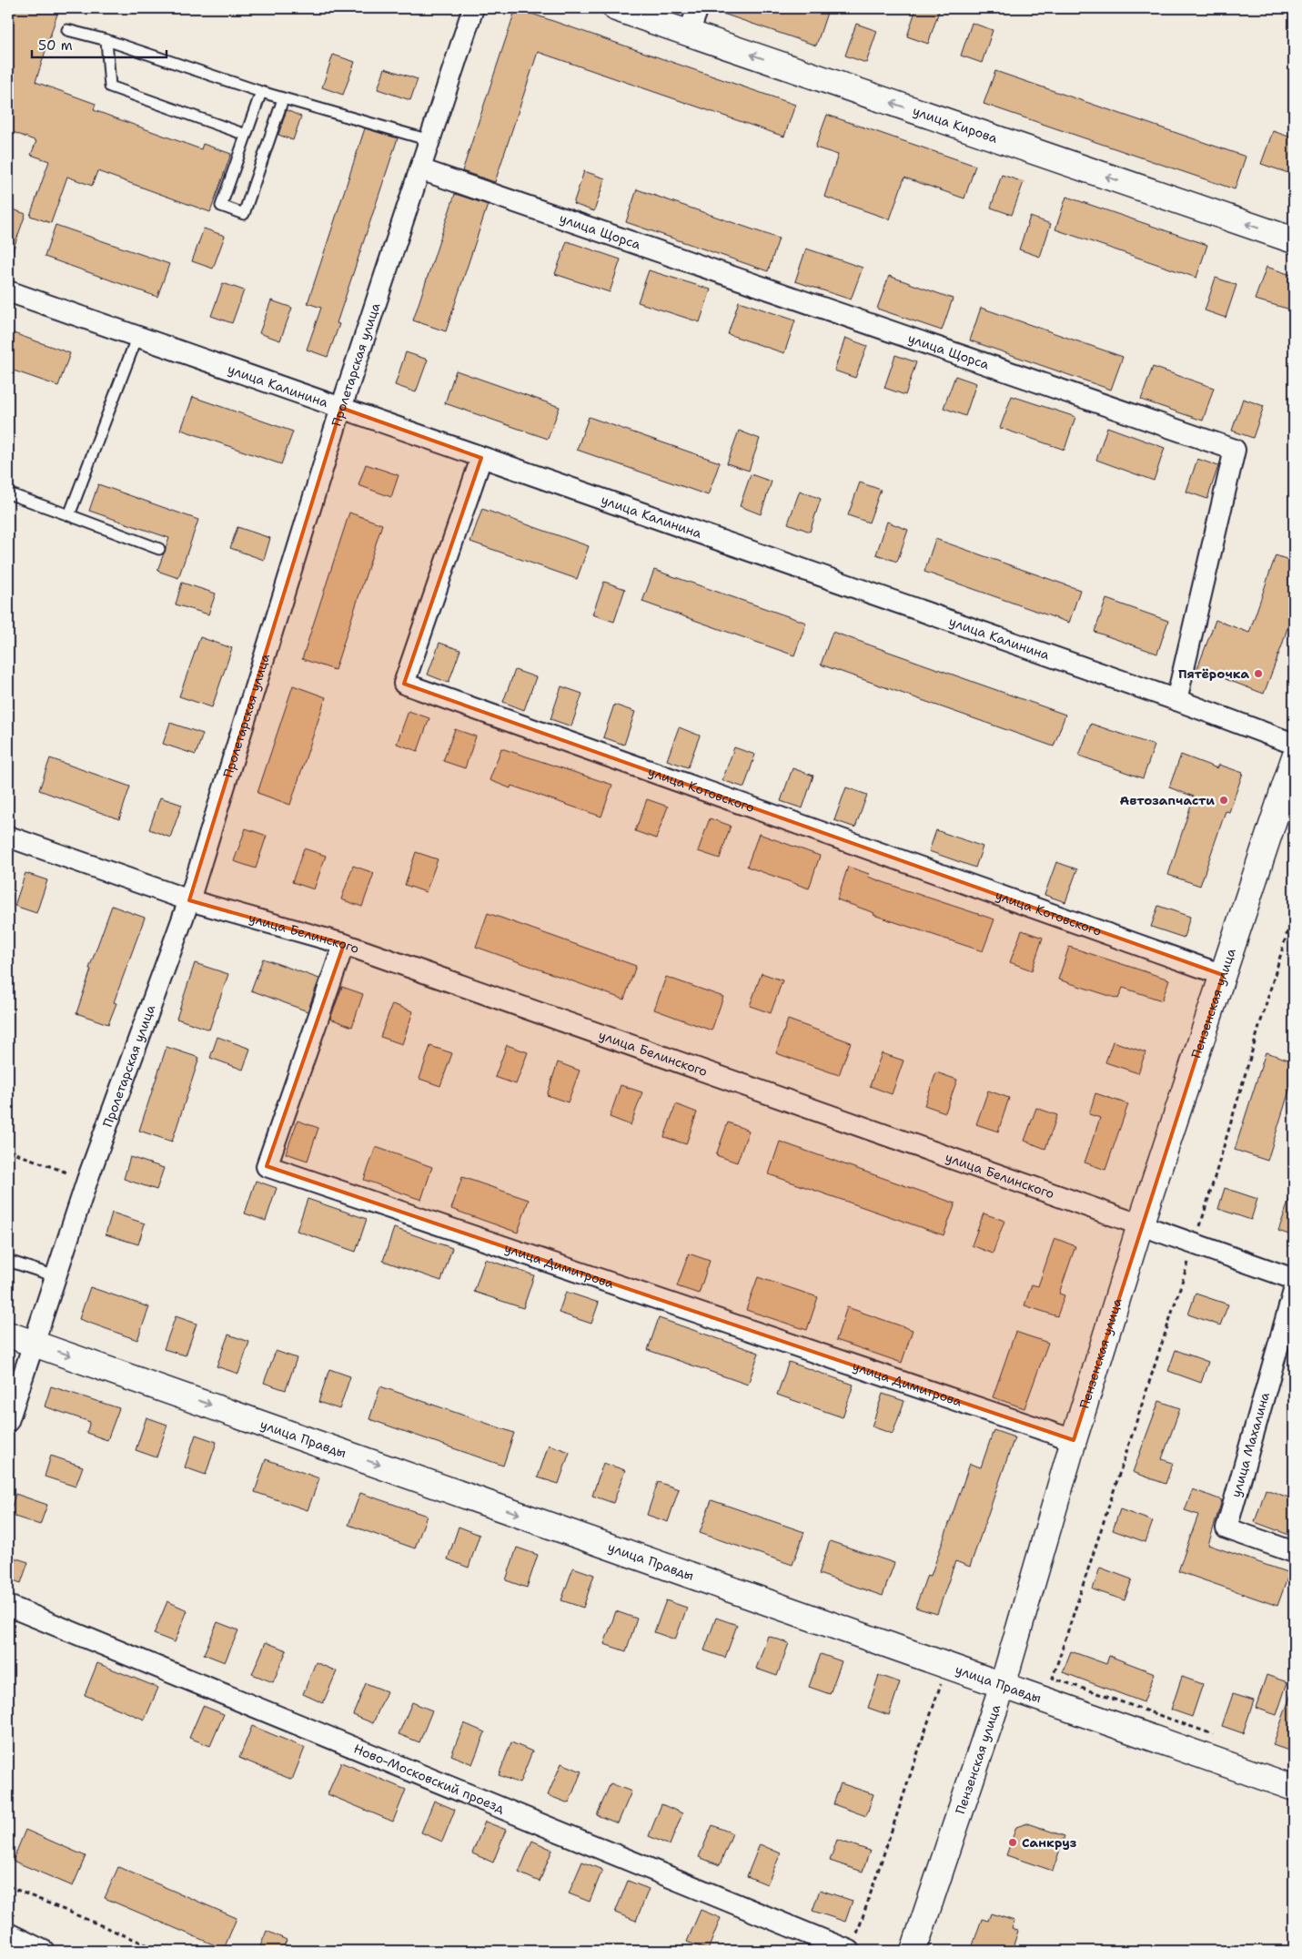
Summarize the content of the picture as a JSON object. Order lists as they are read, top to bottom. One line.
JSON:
{"streets":{"street":["улица Кирова","улица Щорса","Пролетарская улица","улица Калинина","улица Котовского","улица Белинского","Пензенская улица","улица Димитрова","улица Правды","улица Махалина","Ново-Московский проезд"]},"crossings":[["улица Щорса","Пролетарская улица"],["улица Щорса","улица Калинина"],["Пролетарская улица","улица Калинина"],["Пролетарская улица","улица Белинского"],["Пролетарская улица","улица Правды"],["улица Калинина","улица Котовского"],["улица Котовского","Пензенская улица"],["улица Белинского","Пензенская улица"],["улица Белинского","улица Димитрова"],["Пензенская улица","улица Димитрова"],["Пензенская улица","улица Правды"]],"one_way":["улица Кирова","улица Правды"],"places":["Пятёрочка","Автозапчасти","Санкруз"],"scale_bar":"50 m"}
